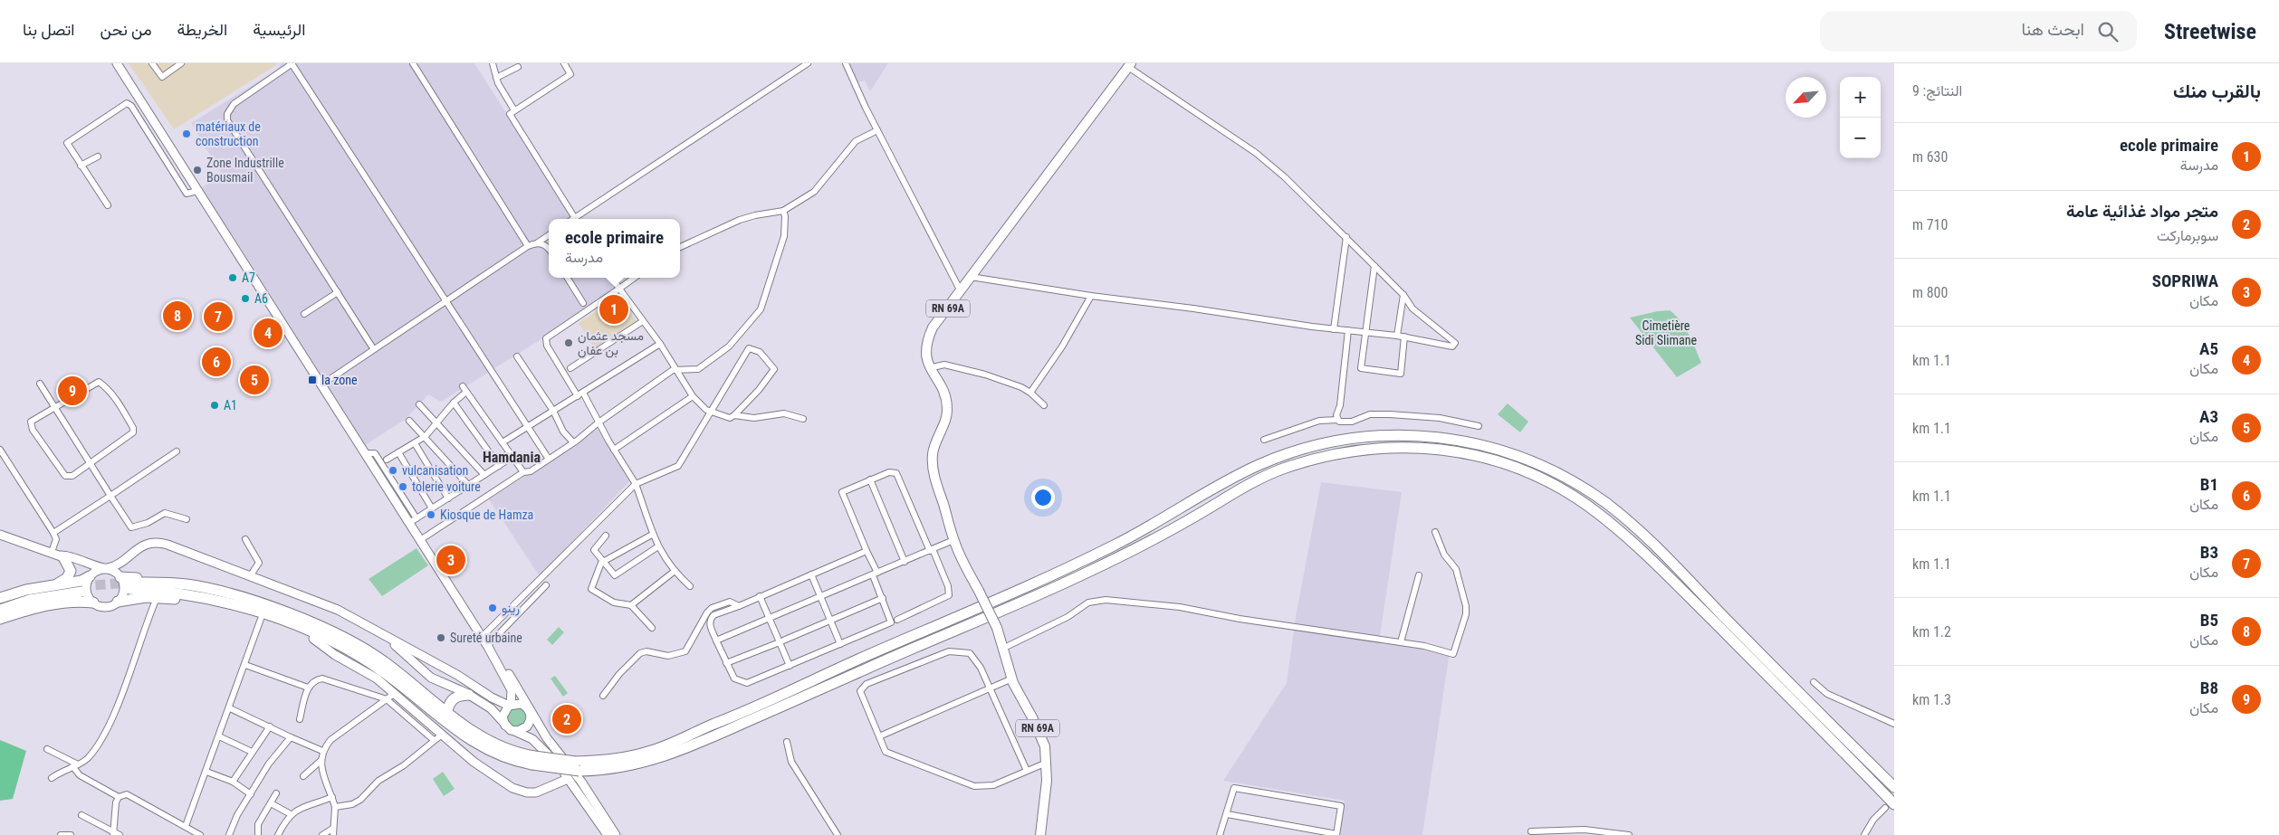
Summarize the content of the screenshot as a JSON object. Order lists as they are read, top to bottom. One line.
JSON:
{"streets":{"main road":["RN 69A"]},"districts":["Hamdania"],"parks":["Cimetière Sidi Slimane"],"places":{"other":["matériaux de construction","Zone Industrille Bousmail","A7","A6","مسجد عثمان بن عفان","A1","vulcanisation","tolerie voiture","Kiosque de Hamza","رينو","Sureté urbaine"],"transit":["la zone"]},"north":"bottom left","page":{"header":"Streetwise","search":"ابحث هنا","nav":["الرئيسية","الخريطة","من نحن","اتصل بنا"],"heading":["بالقرب منك","النتائج: 9"],"map_buttons":["+","−"],"list":[{"mark":"1","name":"ecole primaire","note":"مدرسة","value":"630 m"},{"mark":"2","name":"متجر مواد غذائية عامة","note":"سوبرماركت","value":"710 m"},{"mark":"3","name":"SOPRIWA","note":"مكان","value":"800 m"},{"mark":"4","name":"A5","note":"مكان","value":"1.1 km"},{"mark":"5","name":"A3","note":"مكان","value":"1.1 km"},{"mark":"6","name":"B1","note":"مكان","value":"1.1 km"},{"mark":"7","name":"B3","note":"مكان","value":"1.1 km"},{"mark":"8","name":"B5","note":"مكان","value":"1.2 km"},{"mark":"9","name":"B8","note":"مكان","value":"1.3 km"}],"popup":["ecole primaire","مدرسة"],"pins":["1","8","7","4","6","5","9","3","2"]}}
